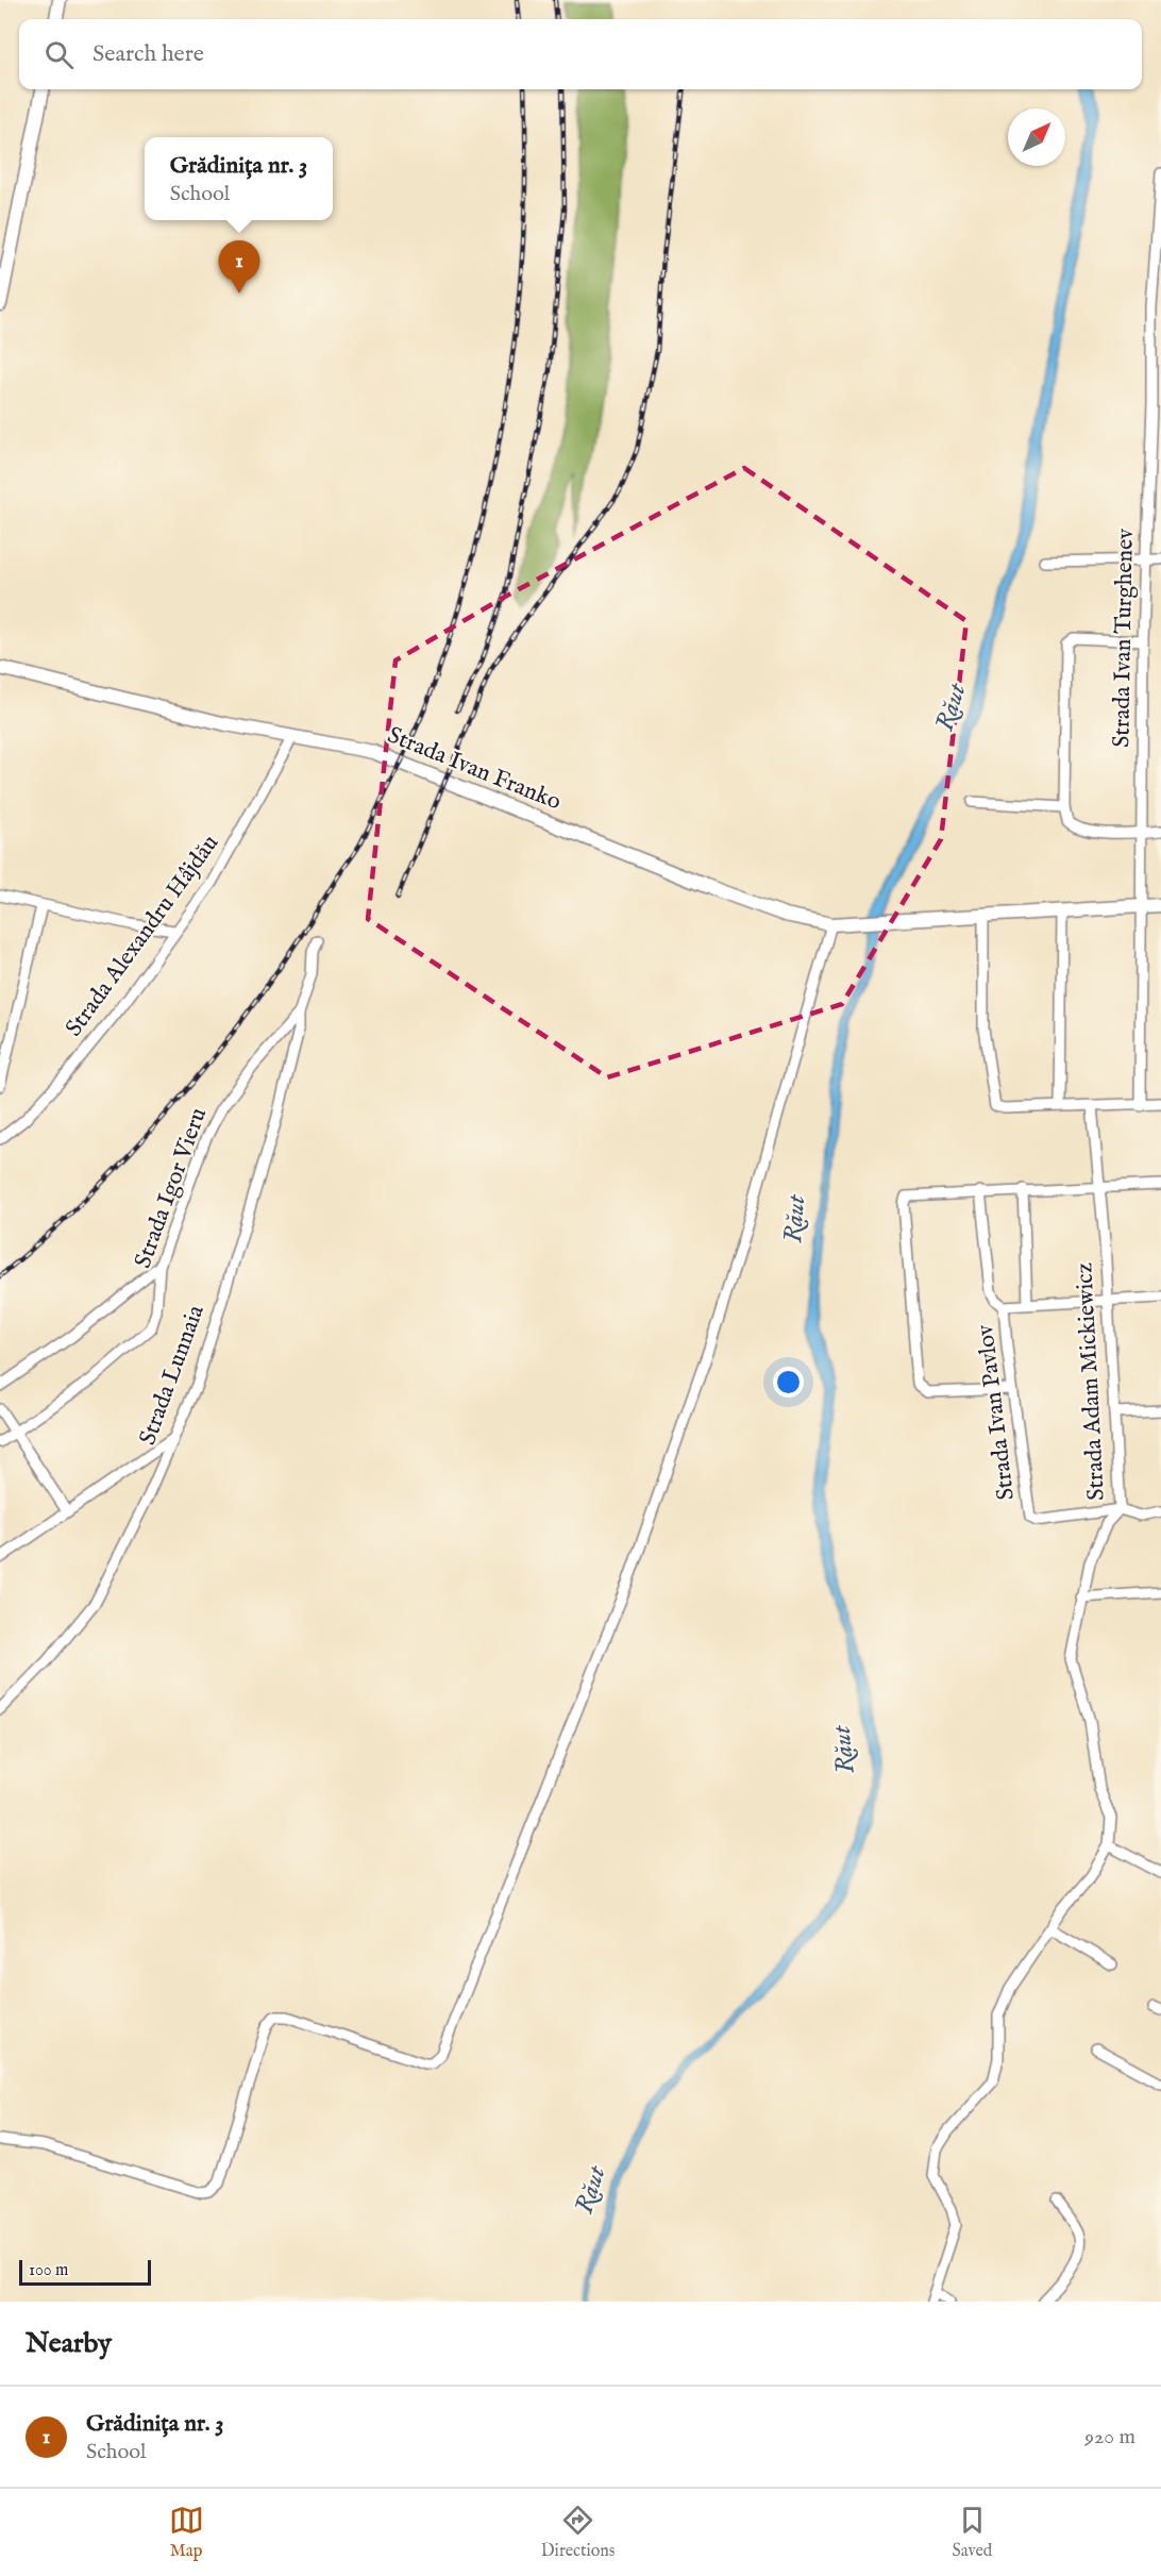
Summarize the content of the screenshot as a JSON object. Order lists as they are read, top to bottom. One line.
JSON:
{"streets":{"main road":["Strada Ivan Franko"],"street":["Strada Ivan Turghenev","Strada Alexandru Hâjdău","Strada Igor Vieru","Strada Lunnaia","Strada Adam Mickiewicz","Strada Ivan Pavlov"]},"crossings":[["Strada Ivan Turghenev","Strada Ivan Franko"],["Strada Ivan Franko","Strada Alexandru Hâjdău"],["Strada Igor Vieru","Strada Lunnaia"],["Strada Adam Mickiewicz","Strada Ivan Pavlov"]],"water":["Răut"],"scale_bar":"100 m","north":"top right","page":{"search":"Search here","popup":["Grădinița nr. 3","School"],"pins":"1","scale":"100 m","heading":"Nearby","list":[{"mark":"1","name":"Grădinița nr. 3","note":"School","value":"920 m"}],"nav":["Map","Directions","Saved"]}}
